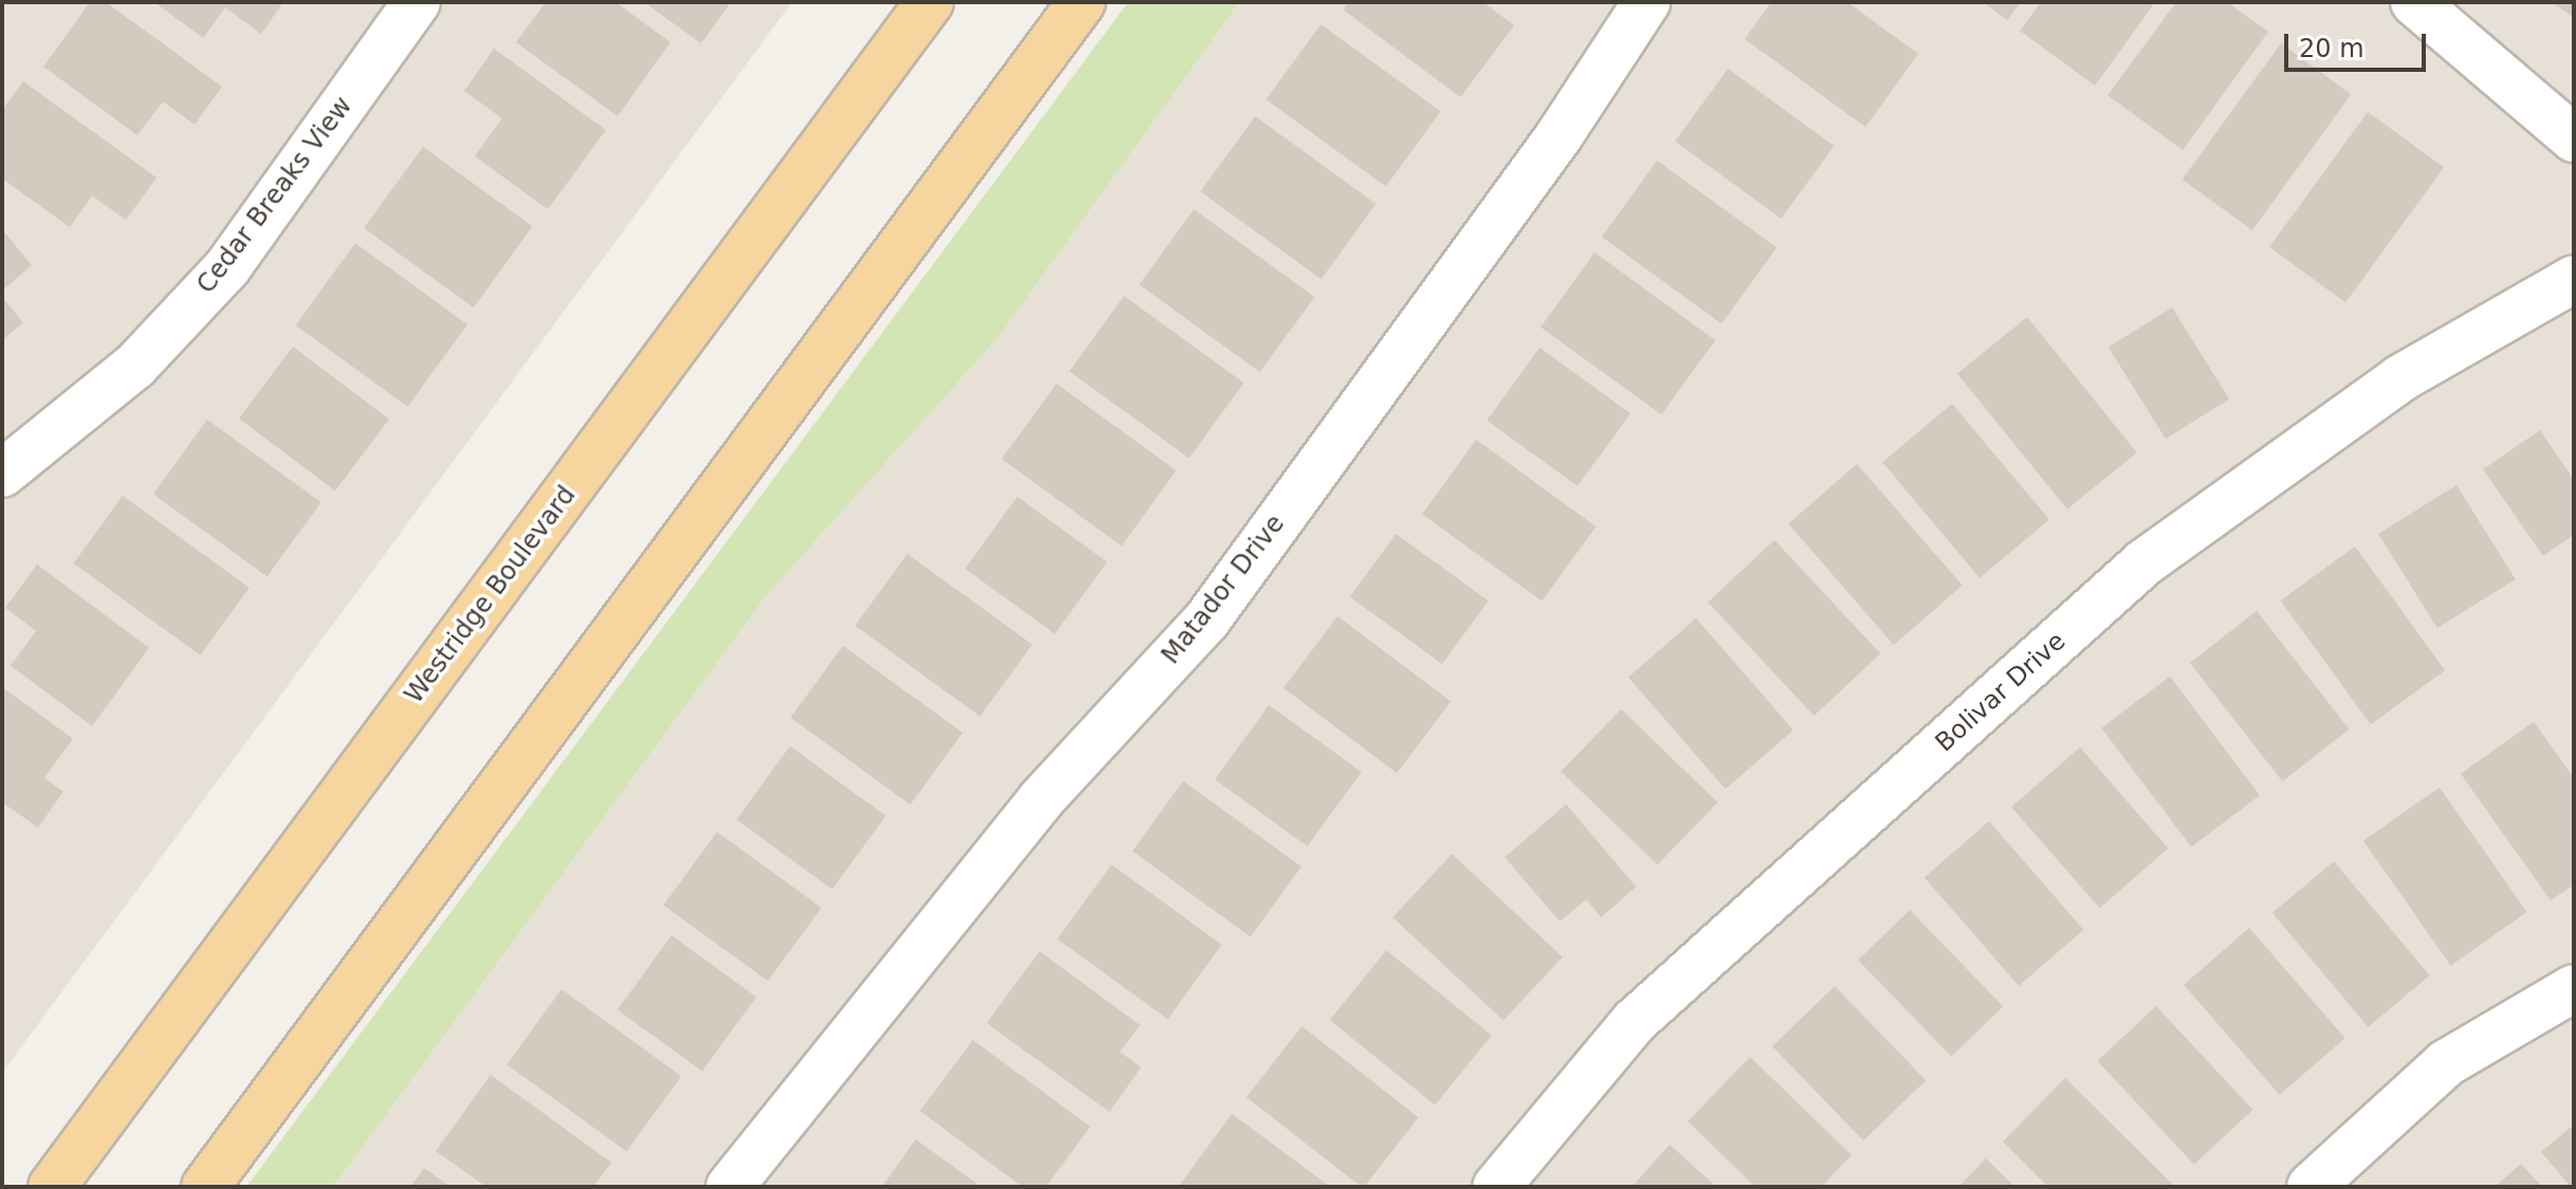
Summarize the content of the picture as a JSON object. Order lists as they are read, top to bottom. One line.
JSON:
{"streets":{"main road":["Westridge Boulevard"],"street":["Cedar Breaks View","Matador Drive","Bolivar Drive"]},"scale_bar":"20 m"}
